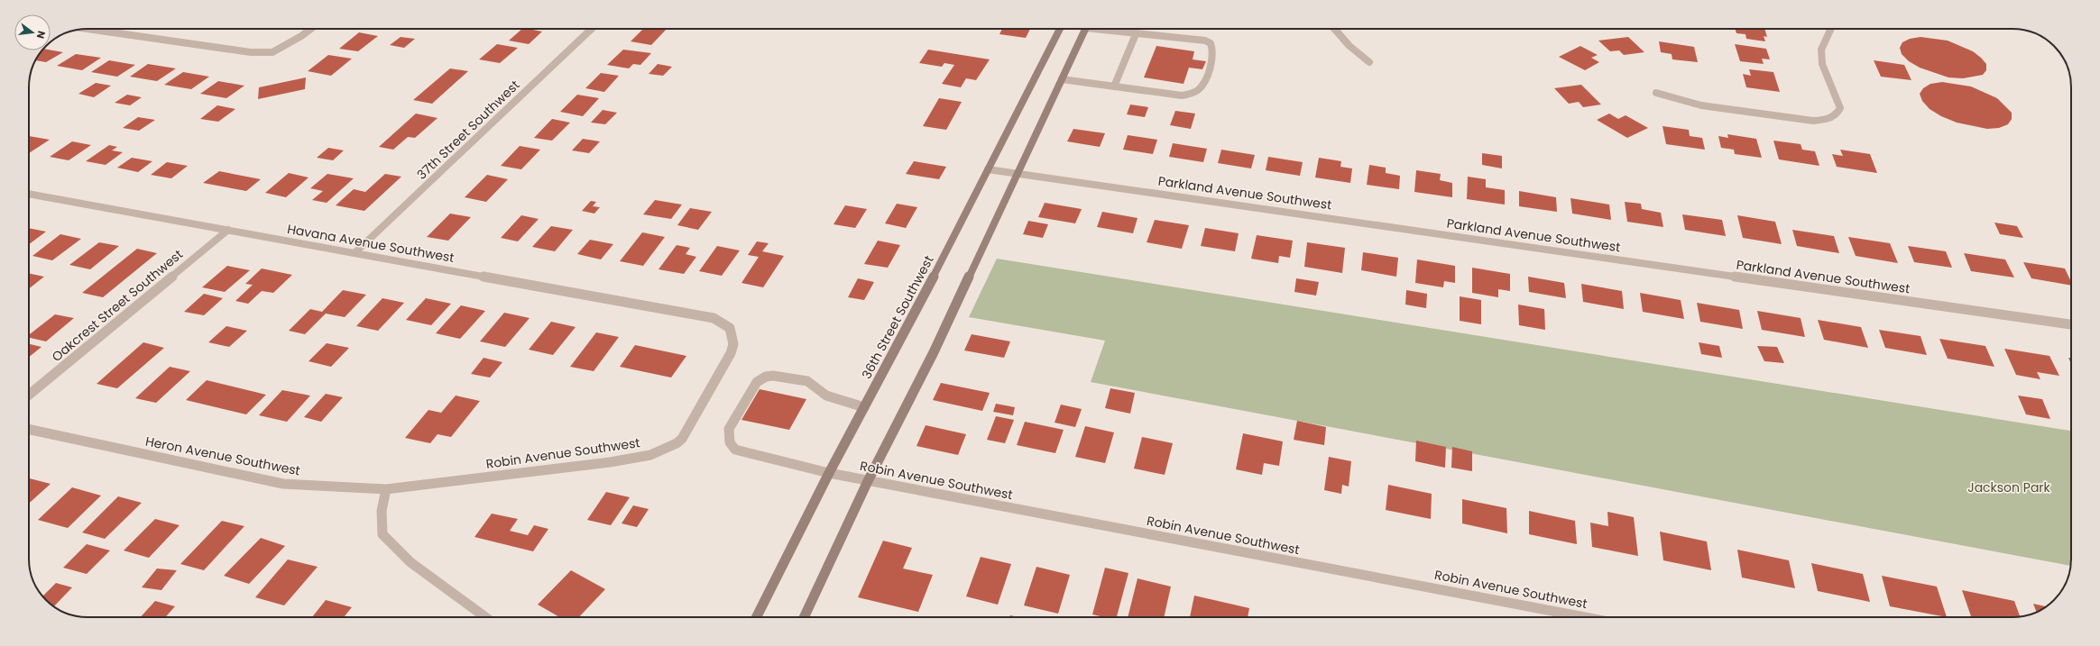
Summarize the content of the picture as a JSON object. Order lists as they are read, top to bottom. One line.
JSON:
{"streets":{"street":["37th Street Southwest","Parkland Avenue Southwest","Havana Avenue Southwest","Oakcrest Street Southwest","36th Street Southwest","Robin Avenue Southwest","Heron Avenue Southwest"]},"crossings":[["37th Street Southwest","Havana Avenue Southwest"],["Parkland Avenue Southwest","36th Street Southwest"],["Havana Avenue Southwest","Oakcrest Street Southwest"],["Havana Avenue Southwest","Robin Avenue Southwest"],["36th Street Southwest","Robin Avenue Southwest"],["Robin Avenue Southwest","Heron Avenue Southwest"]],"parks":["Jackson Park"],"north":"right"}
